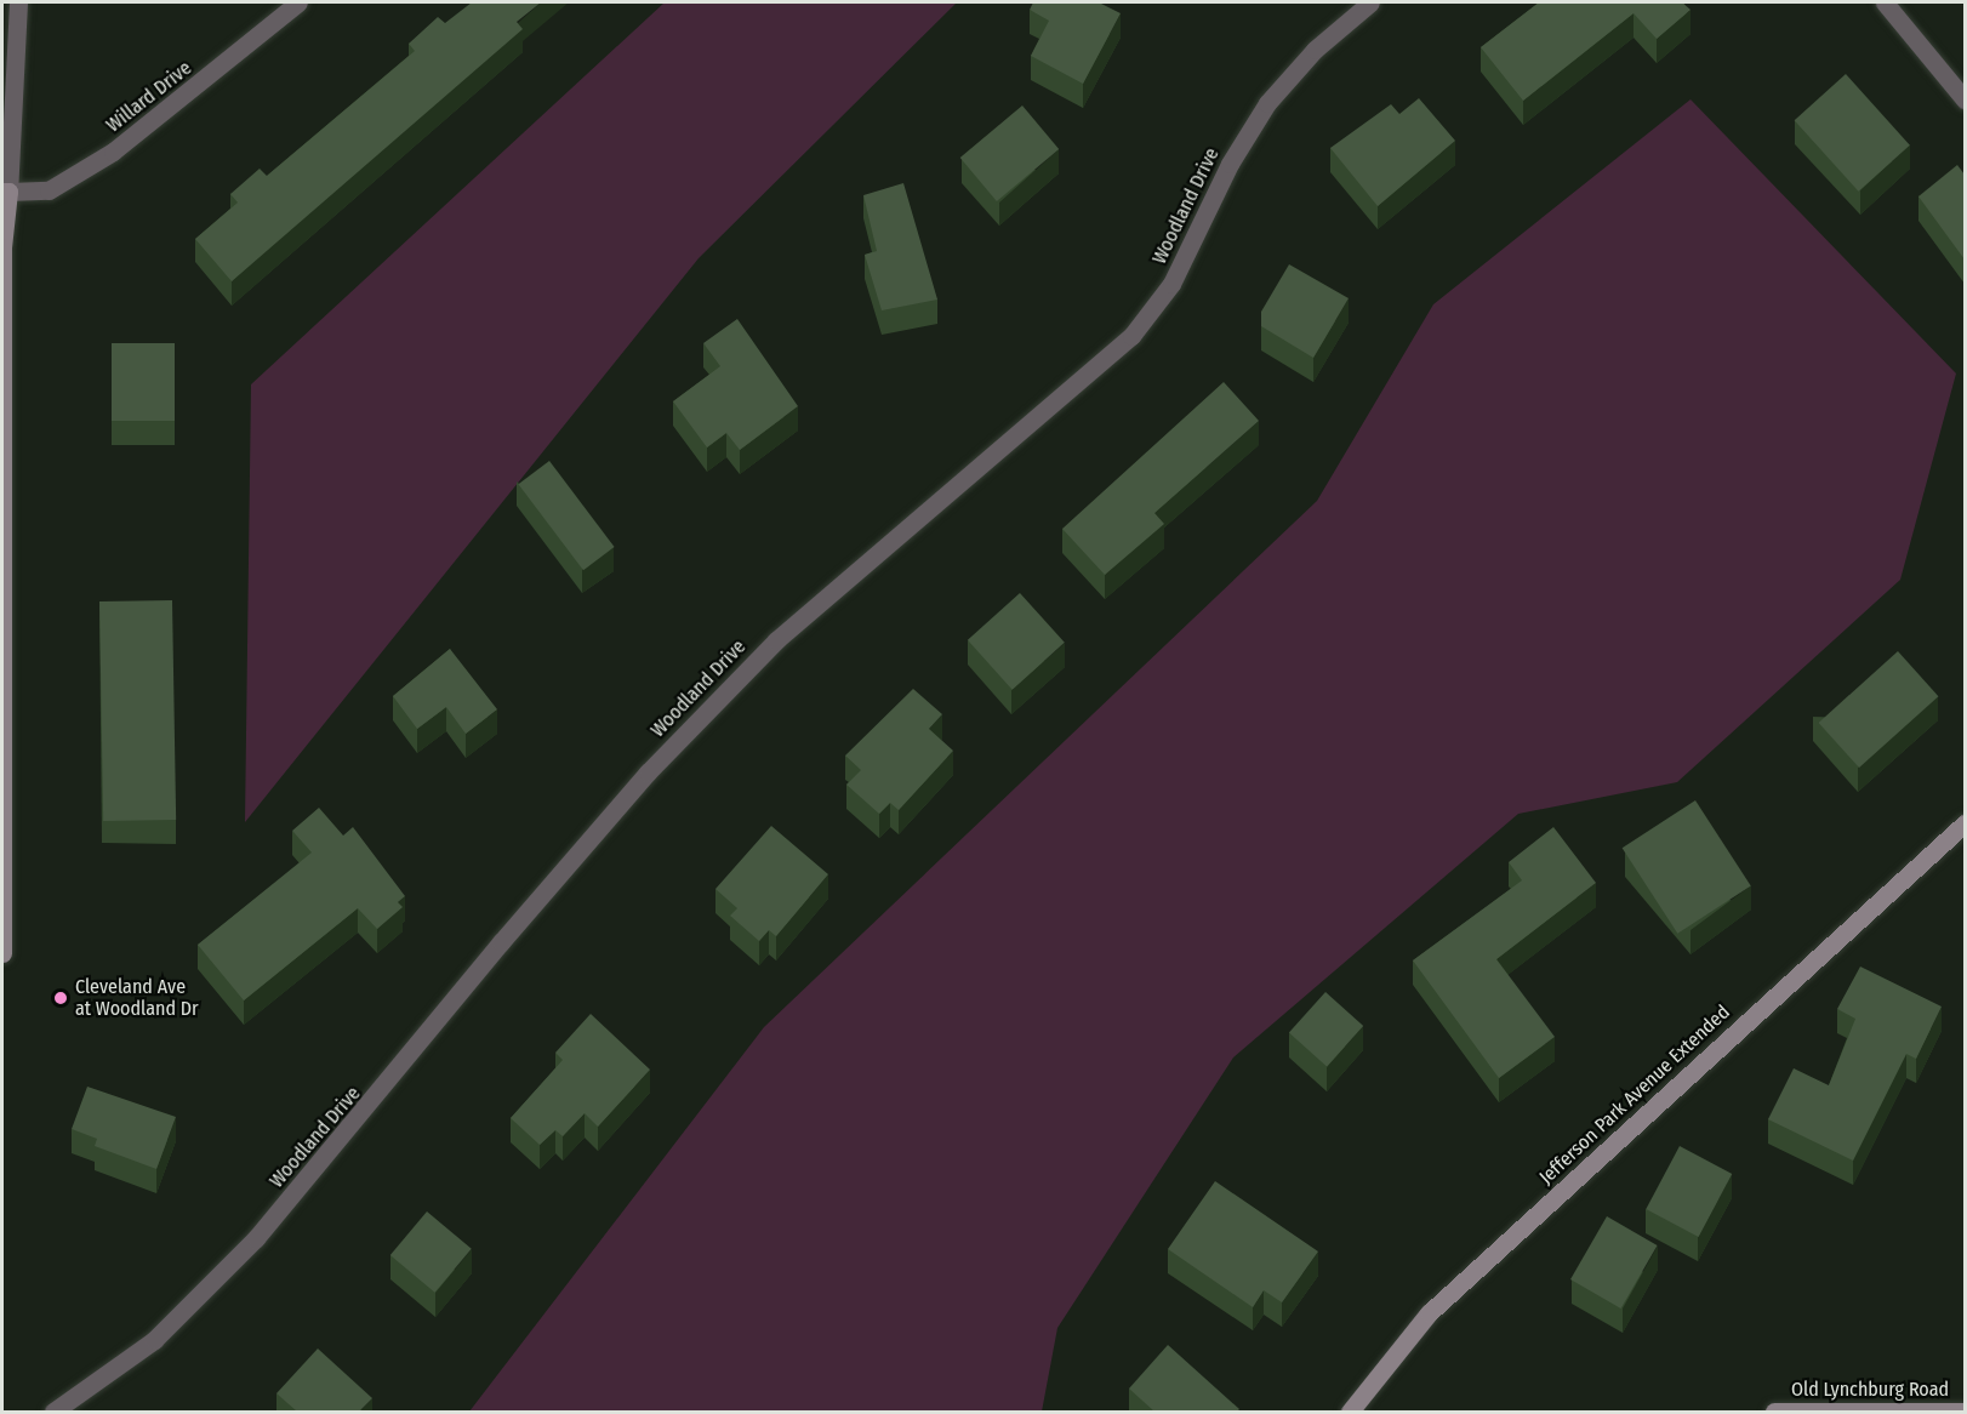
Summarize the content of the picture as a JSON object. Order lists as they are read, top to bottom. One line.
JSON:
{"streets":{"street":["Willard Drive","Woodland Drive","Jefferson Park Avenue Extended","Old Lynchburg Road"]},"places":["Cleveland Ave at Woodland Dr"]}
